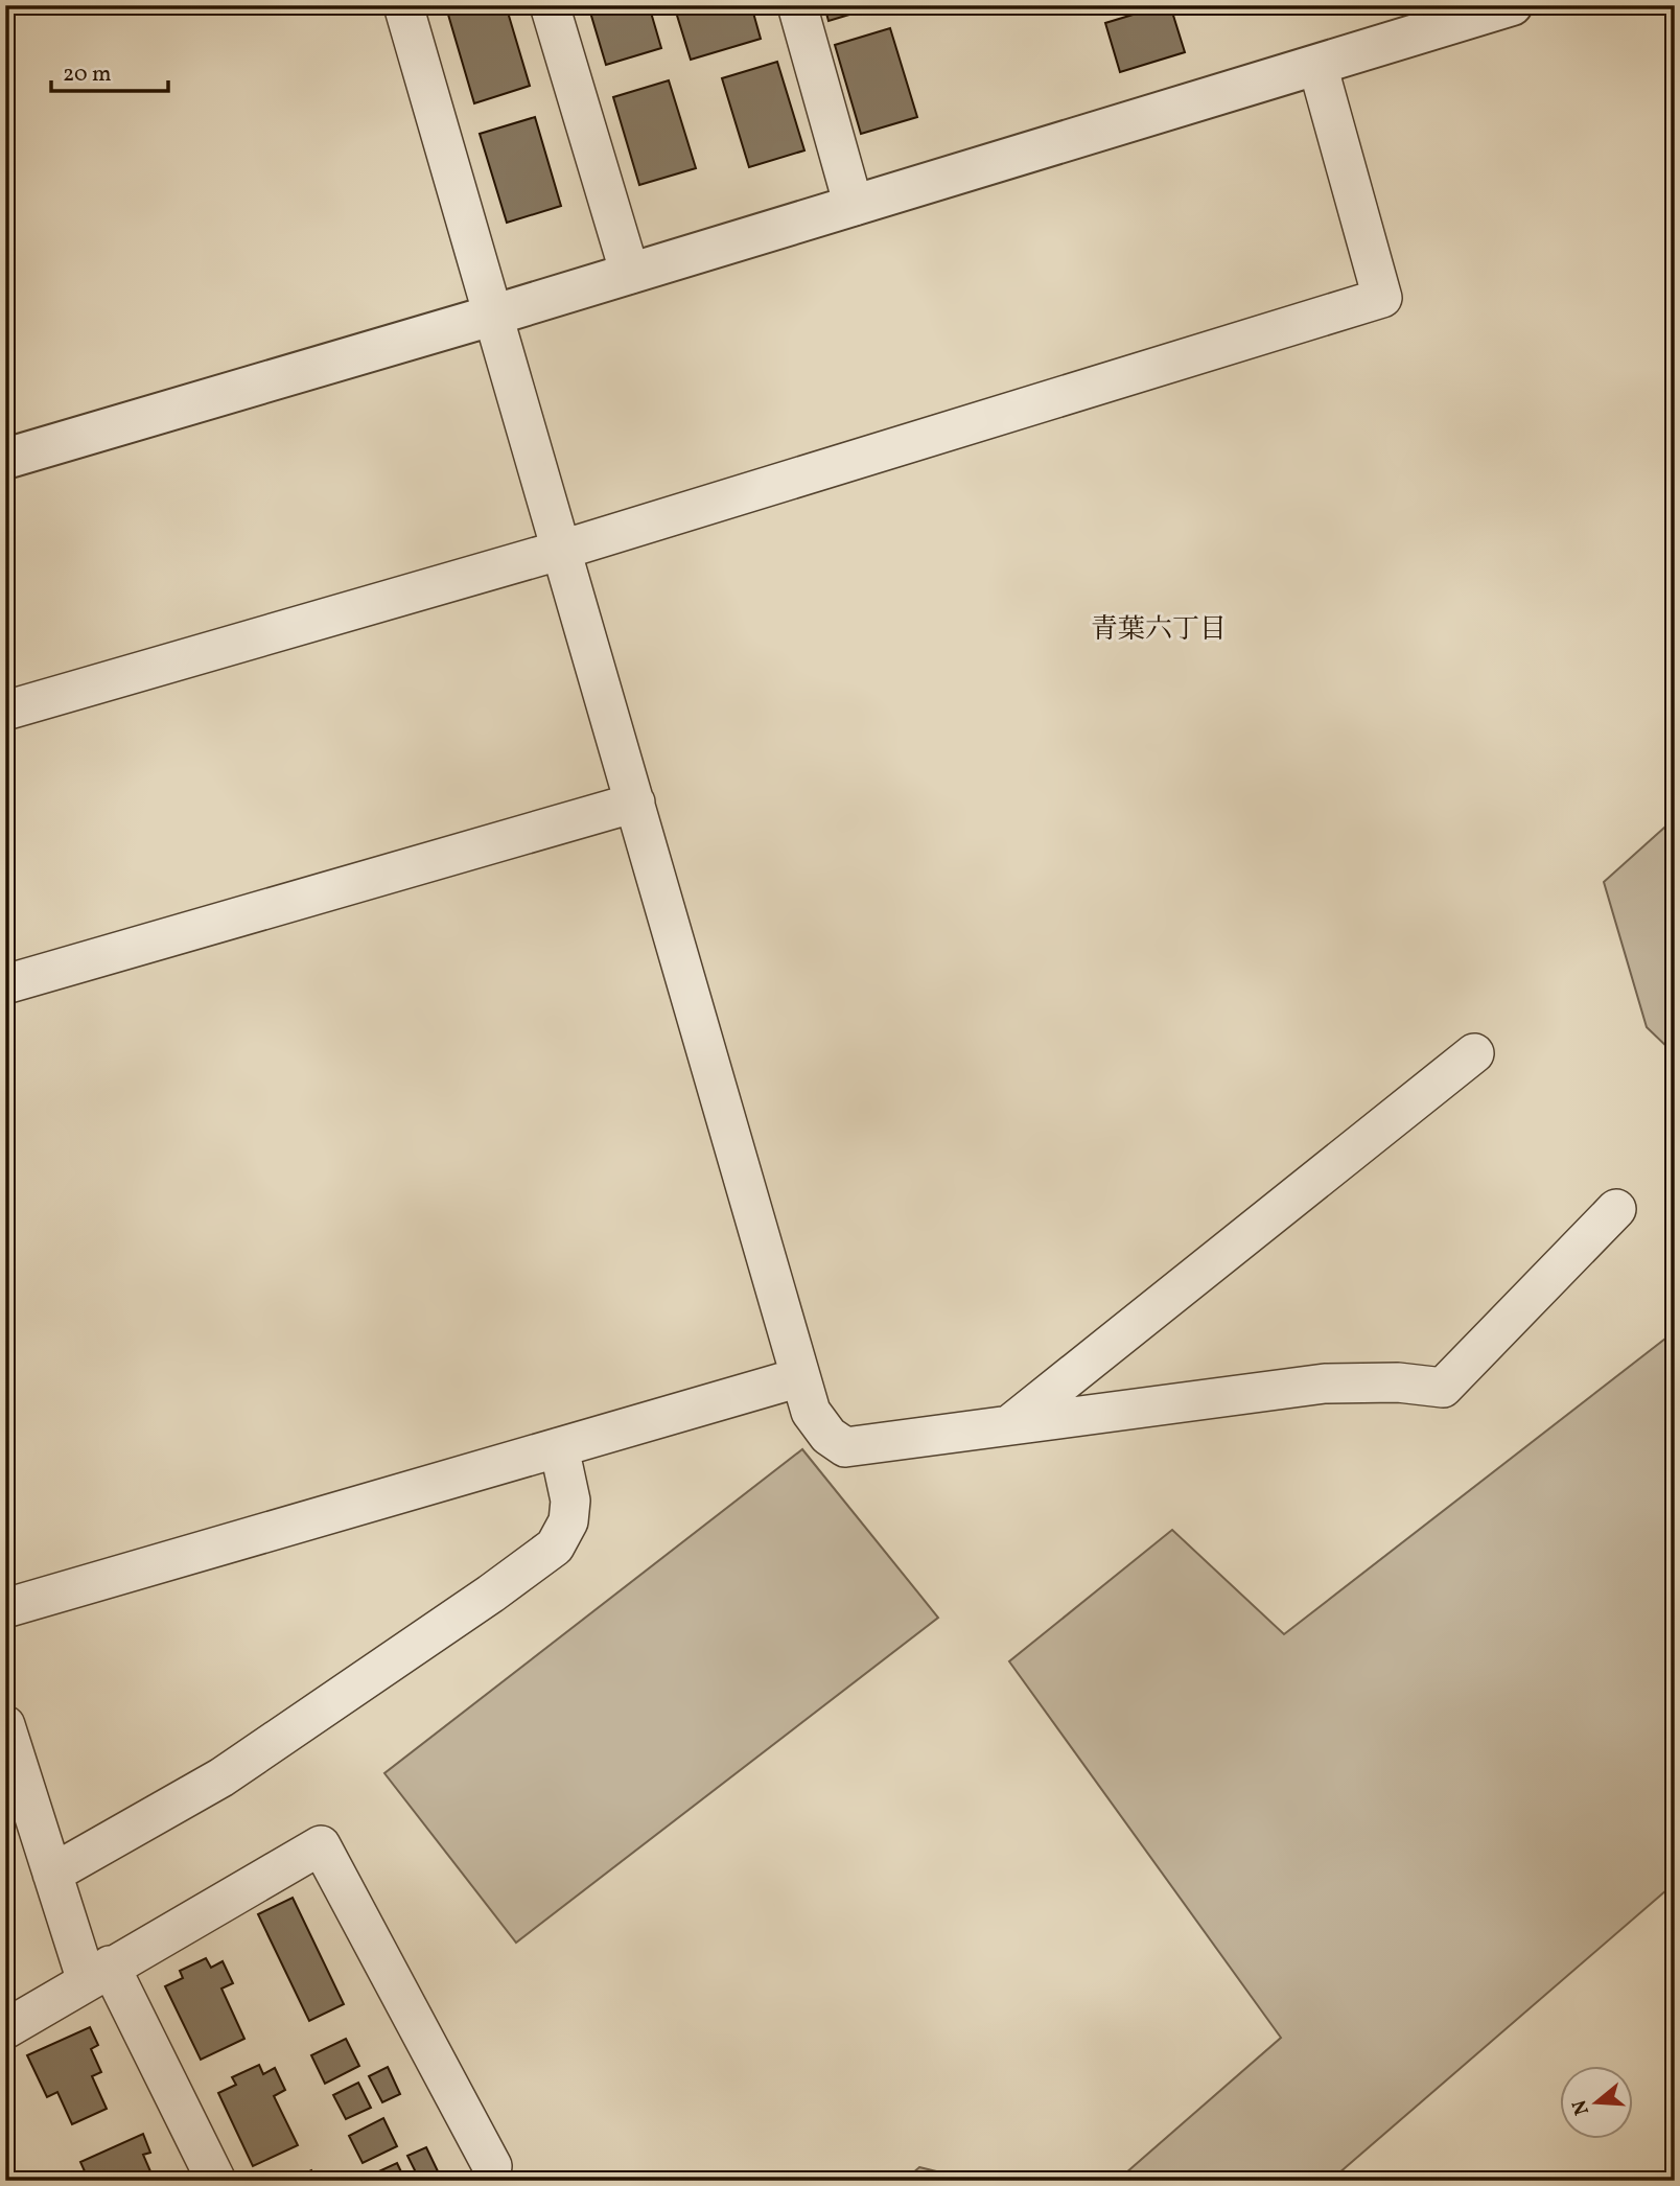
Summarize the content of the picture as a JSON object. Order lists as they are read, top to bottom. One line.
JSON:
{"districts":["青葉六丁目"],"scale_bar":"20 m","north":"left"}
